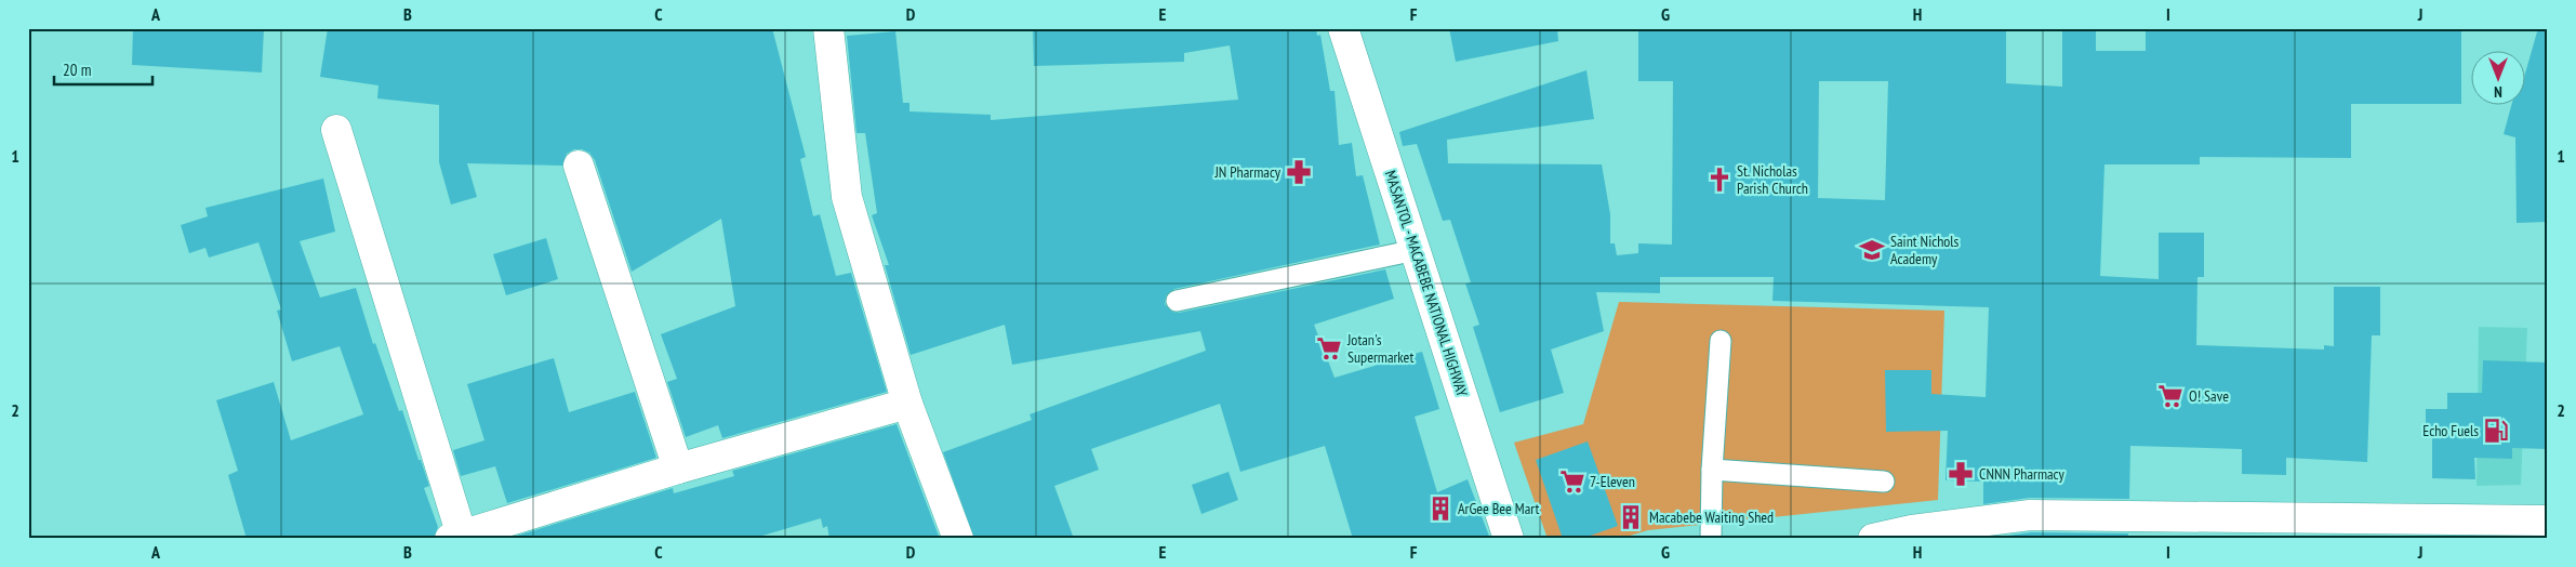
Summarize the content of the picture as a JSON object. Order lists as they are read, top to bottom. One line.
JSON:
{"streets":{"street":["MASANTOL - MACABEBE NATIONAL HIGHWAY"]},"places":{"pharmacy":["JN Pharmacy","CNNN Pharmacy"],"church":["St. Nicholas Parish Church"],"school or university":["Saint Nichols Academy"],"supermarket":["Jotan's Supermarket","O! Save","7-Eleven"],"fuel station":["Echo Fuels"],"building":["ArGee Bee Mart","Macabebe Waiting Shed"]},"scale_bar":"20 m","north":"bottom","grid":{"columns":["A","B","C","D","E","F","G","H","I","J"],"rows":["1","2"]}}
